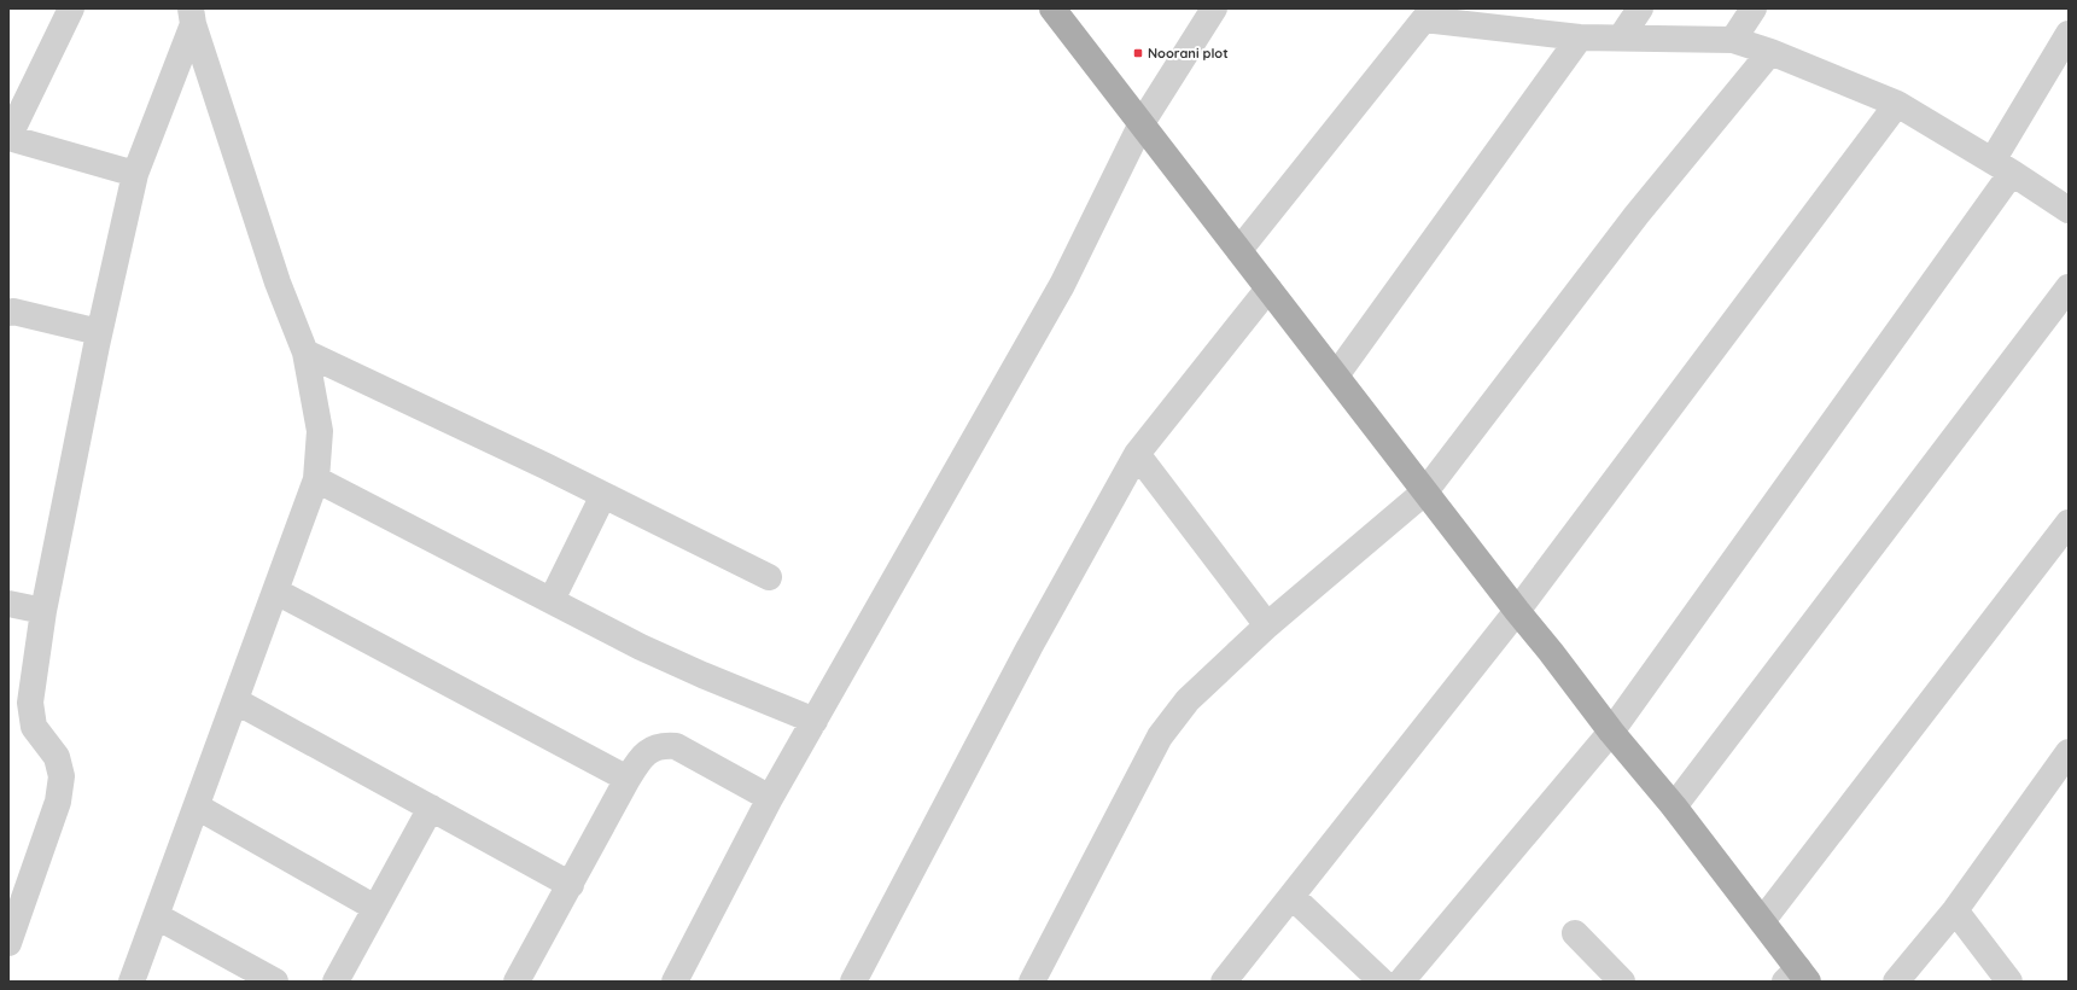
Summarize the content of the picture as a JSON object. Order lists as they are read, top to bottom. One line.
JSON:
{"places":{"transit":["Noorani plot"]}}
